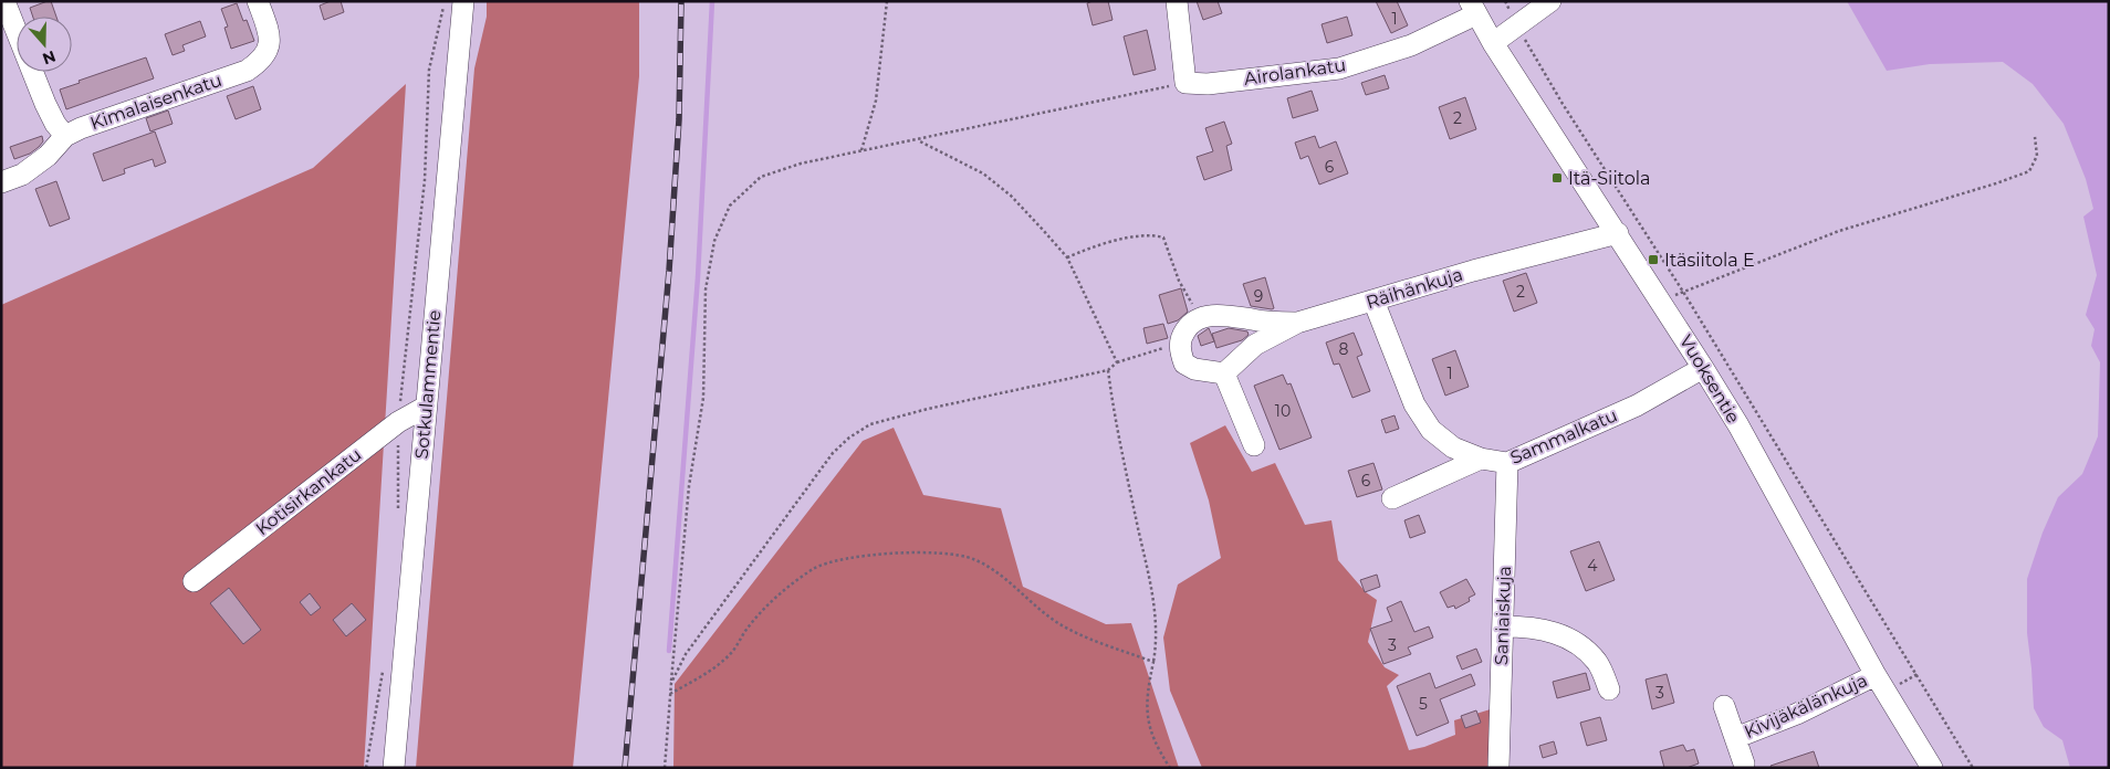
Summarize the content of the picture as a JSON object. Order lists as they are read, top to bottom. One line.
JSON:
{"streets":{"street":["Airolankatu","Kimalaisenkatu","Räihänkuja","Vuoksentie","Sotkulammentie","Sammalkatu","Kotisirkankatu","Saniaiskuja","Kivijäkälänkuja"]},"crossings":[["Airolankatu","Vuoksentie"],["Räihänkuja","Vuoksentie"],["Räihänkuja","Sammalkatu"],["Vuoksentie","Sammalkatu"],["Vuoksentie","Kivijäkälänkuja"],["Sotkulammentie","Kotisirkankatu"],["Sammalkatu","Saniaiskuja"]],"places":{"transit":["Itä-Siitola","Itäsiitola E"]},"house_numbers":["1","2","6","2","9","8","1","10","6","4","3","3","5"],"north":"bottom"}
